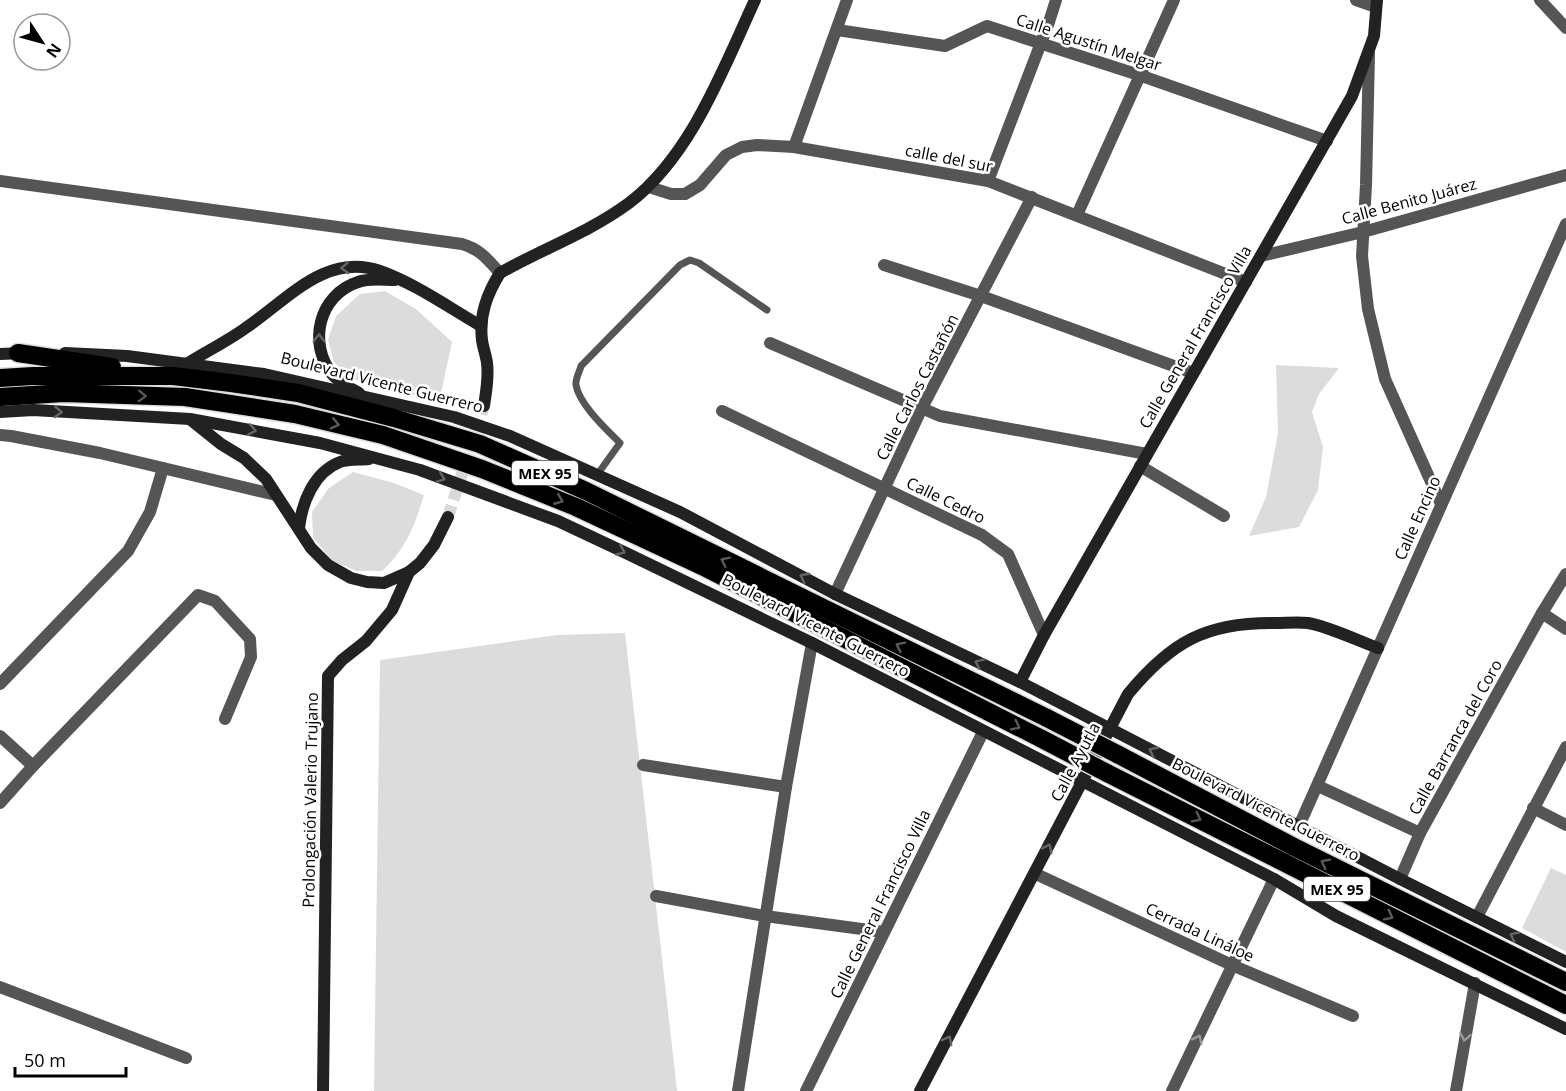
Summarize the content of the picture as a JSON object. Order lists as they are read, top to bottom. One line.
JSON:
{"streets":{"highway":["Boulevard Vicente Guerrero","MEX 95"],"main road":["Calle General Francisco Villa","Calle Ayutla","Prolongación Valerio Trujano"],"street":["Calle Agustín Melgar","calle del sur","Calle Benito Juárez","Calle Carlos Castañón","Calle Cedro","Calle Encino","Calle Barranca del Coro","Cerrada Lináloe"]},"crossings":[["Calle Agustín Melgar","Calle General Francisco Villa"],["calle del sur","Calle General Francisco Villa"],["calle del sur","Calle Carlos Castañón"],["Calle Benito Juárez","Calle General Francisco Villa"],["Calle General Francisco Villa","Boulevard Vicente Guerrero"],["Calle General Francisco Villa","Calle Cedro"],["Boulevard Vicente Guerrero","Calle Carlos Castañón"],["Boulevard Vicente Guerrero","Calle Encino"],["Boulevard Vicente Guerrero","Calle Barranca del Coro"],["Boulevard Vicente Guerrero","Calle Ayutla"],["Calle Carlos Castañón","Calle Cedro"],["Calle Encino","Calle Ayutla"],["Calle Ayutla","Cerrada Lináloe"]],"one_way":["Calle Ayutla"],"scale_bar":"50 m","north":"bottom right"}
